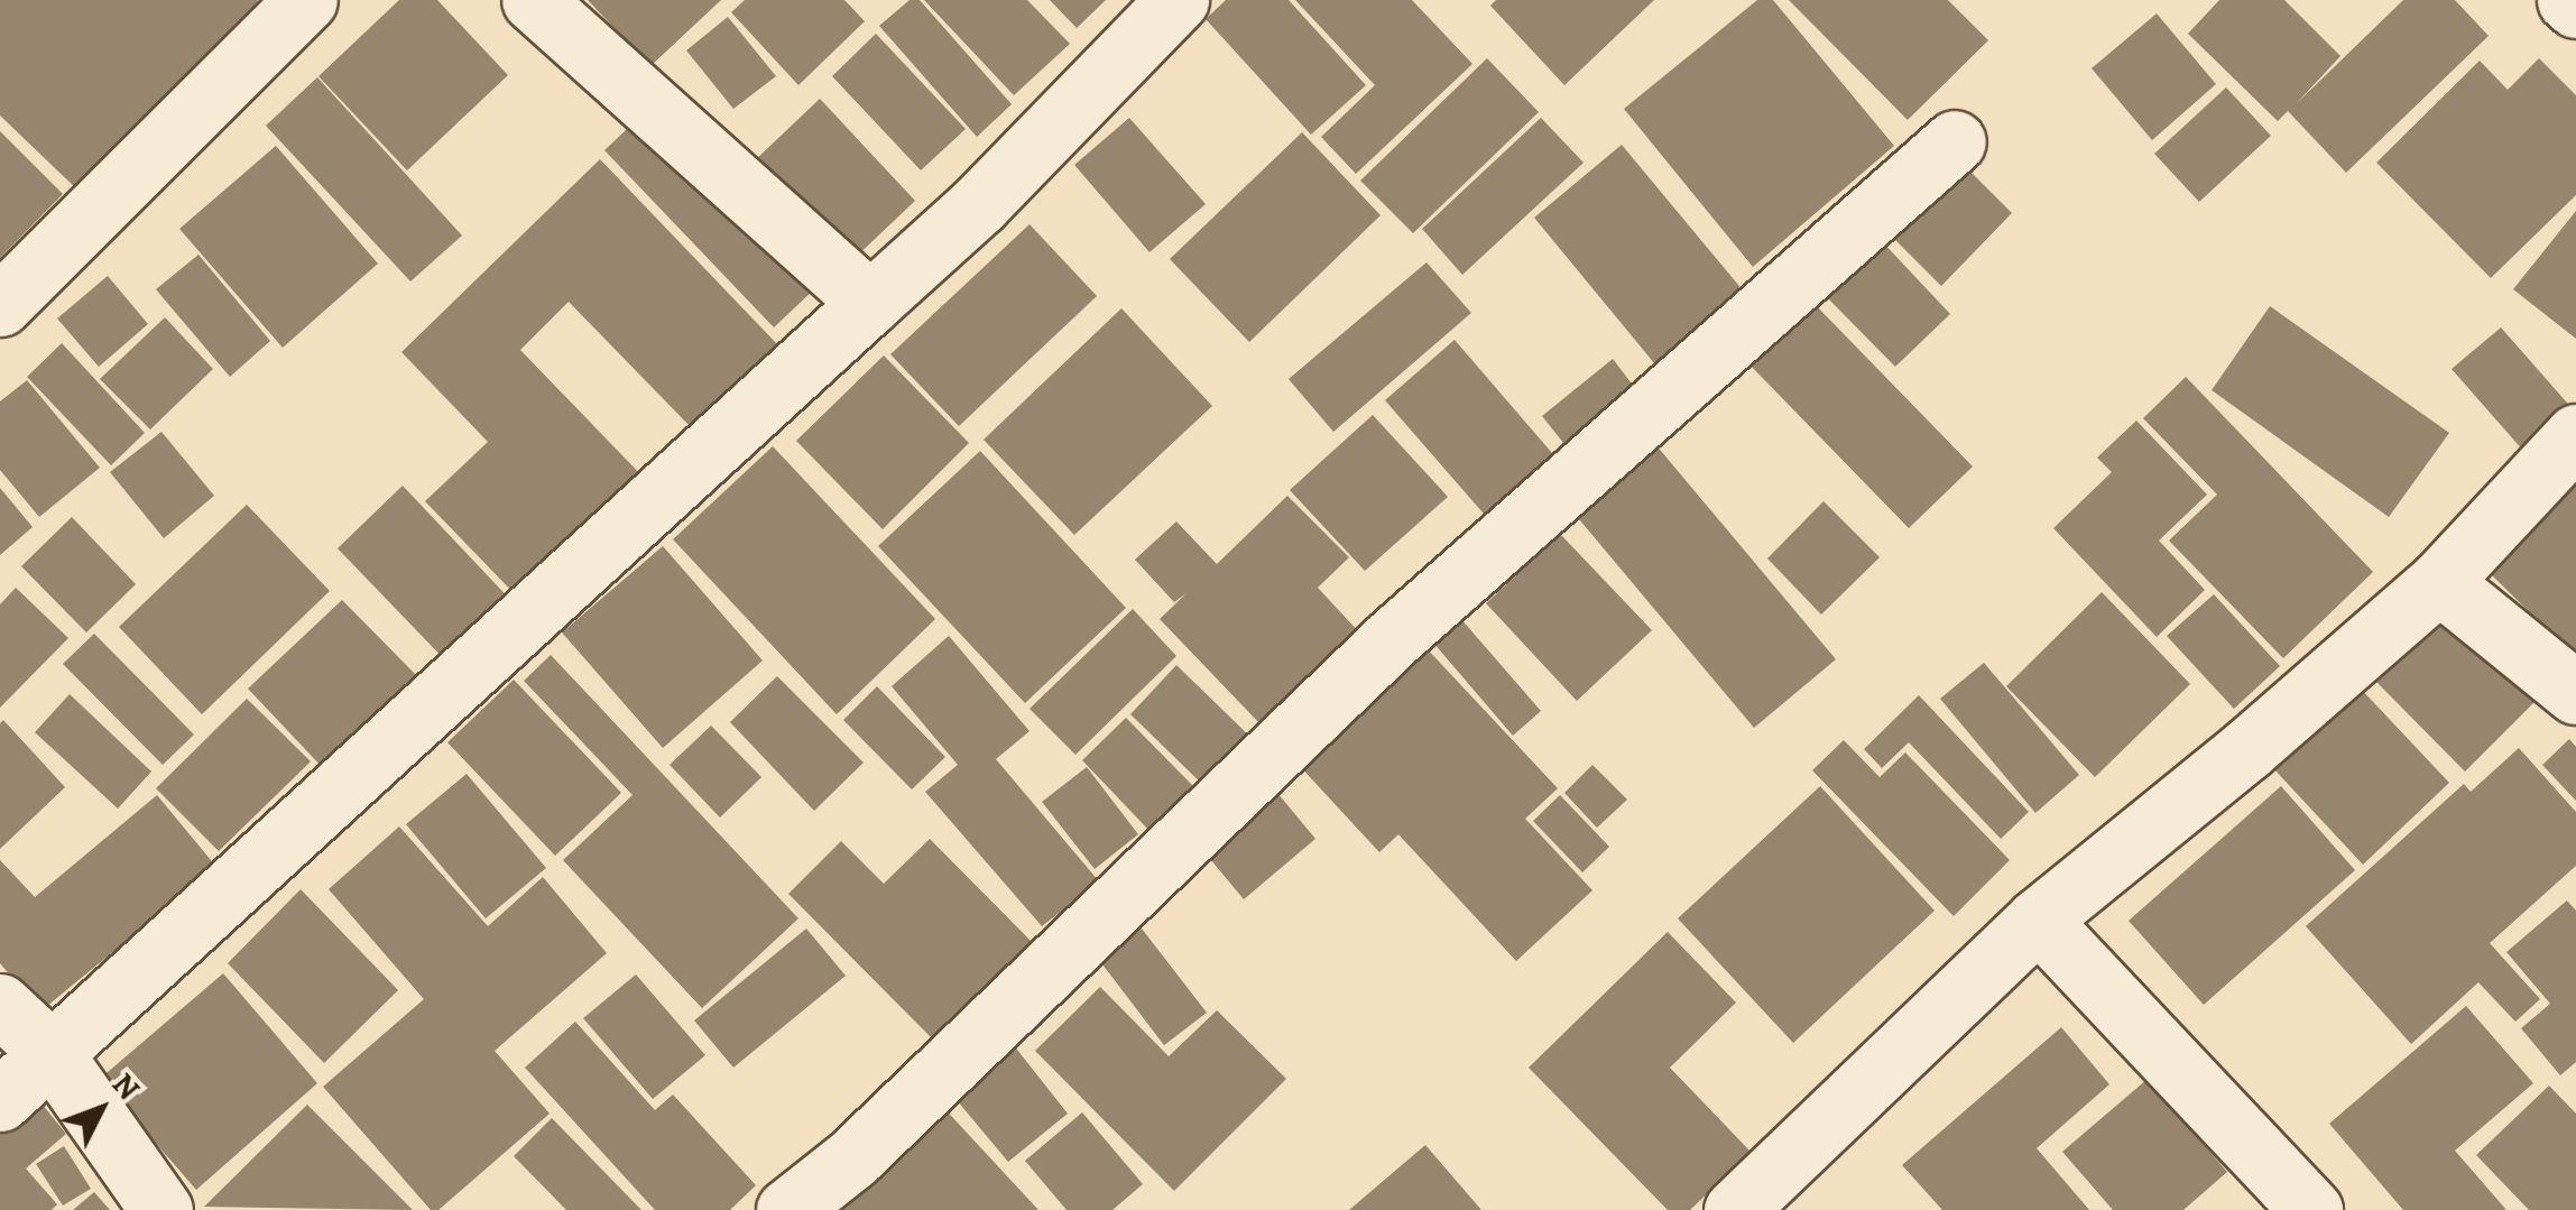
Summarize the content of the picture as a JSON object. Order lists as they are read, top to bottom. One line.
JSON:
{"north":"top right"}
